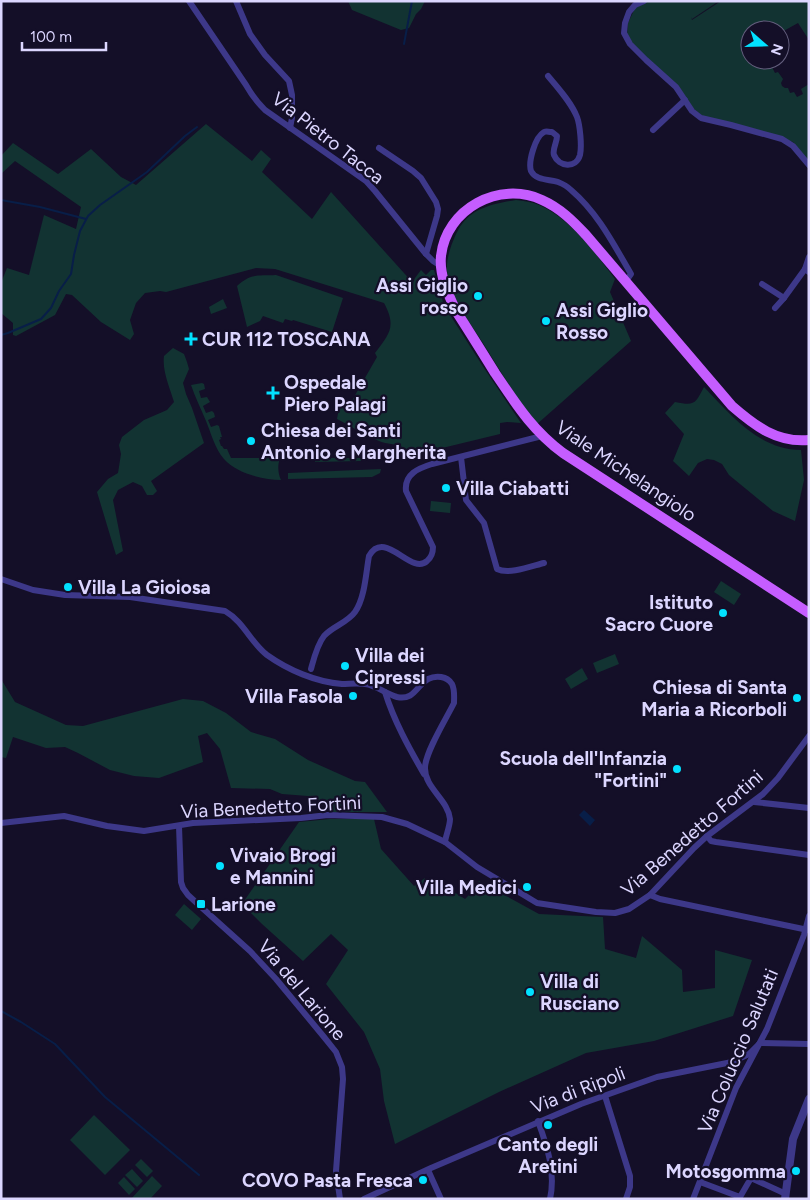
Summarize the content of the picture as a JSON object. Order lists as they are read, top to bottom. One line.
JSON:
{"streets":{"main road":["Viale Michelangiolo"],"street":["Via Pietro Tacca","Via Benedetto Fortini","Via del Larione","Via Coluccio Salutati","Via di Ripoli"]},"crossings":[["Via Pietro Tacca","Viale Michelangiolo"],["Via Benedetto Fortini","Via del Larione"],["Via Coluccio Salutati","Via di Ripoli"]],"places":{"other":["Assi Giglio rosso","Assi Giglio Rosso","Chiesa dei Santi Antonio e Margherita","Villa Ciabatti","Villa La Gioiosa","Istituto Sacro Cuore","Villa dei Cipressi","Villa Fasola","Chiesa di Santa Maria a Ricorboli","Scuola dell'Infanzia \"Fortini\"","Vivaio Brogi e Mannini","Villa Medici","Villa di Rusciano","Canto degli Aretini","Motosgomma","COVO Pasta Fresca"],"health":["CUR 112 TOSCANA","Ospedale Piero Palagi"],"transit":["Larione"]},"scale_bar":"100 m","north":"right"}
